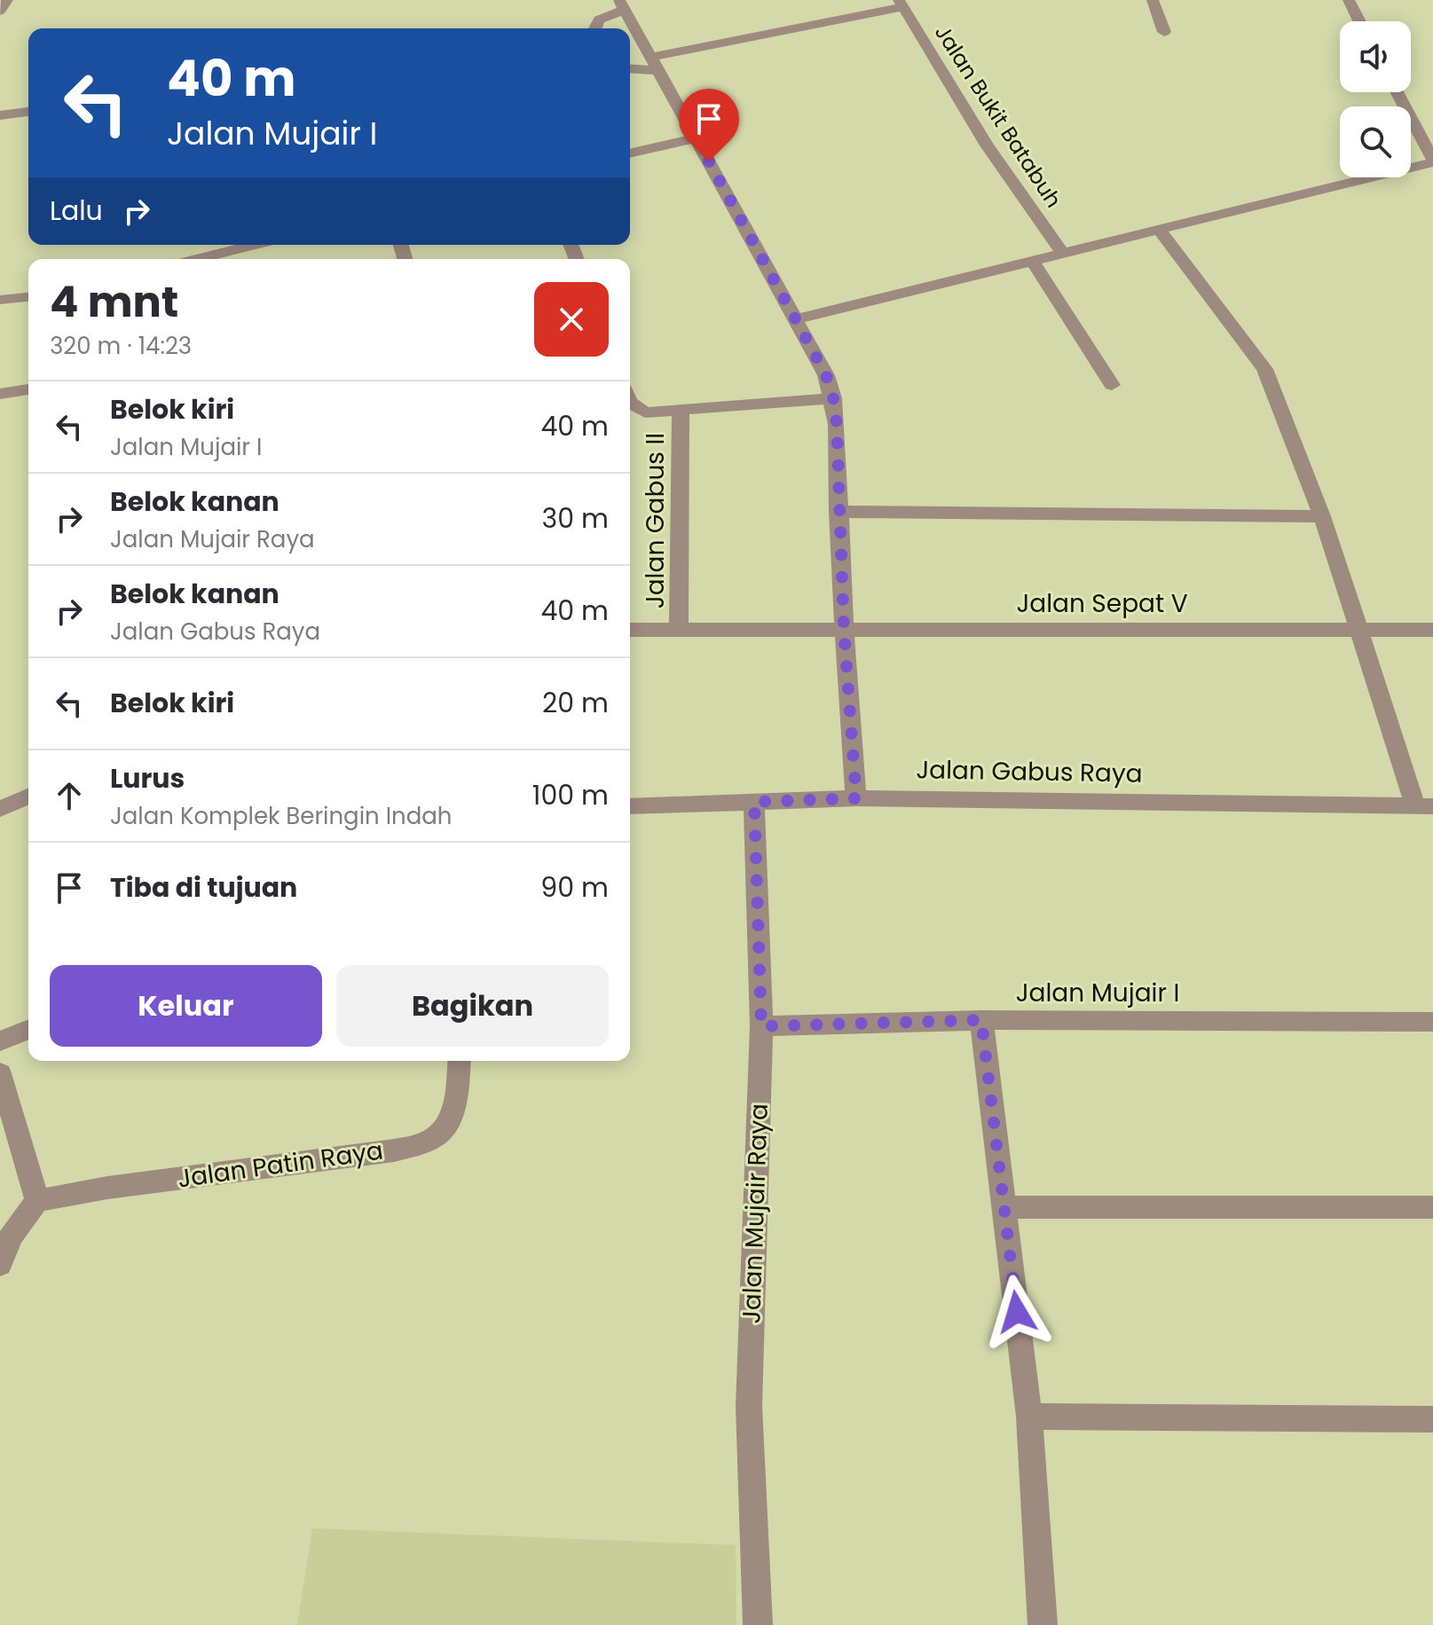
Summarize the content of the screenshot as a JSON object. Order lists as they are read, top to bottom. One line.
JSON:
{"streets":{"street":["Jalan Bukit Batabuh","Jalan Gabus II","Jalan Sepat V","Jalan Gabus Raya","Jalan Mujair I","Jalan Patin Raya","Jalan Mujair Raya"]},"crossings":[["Jalan Gabus II","Jalan Sepat V"],["Jalan Gabus Raya","Jalan Mujair Raya"],["Jalan Mujair I","Jalan Mujair Raya"]],"page":{"turn":["40 m","Jalan Mujair I"],"then":"Lalu","heading":["4 mnt","320 m · 14:23"],"list":[{"name":"Belok kiri","note":"Jalan Mujair I","value":"40 m"},{"name":"Belok kanan","note":"Jalan Mujair Raya","value":"30 m"},{"name":"Belok kanan","note":"Jalan Gabus Raya","value":"40 m"},{"name":"Belok kiri","value":"20 m"},{"name":"Lurus","note":"Jalan Komplek Beringin Indah","value":"100 m"},{"name":"Tiba di tujuan","value":"90 m"}],"buttons":["Keluar","Bagikan"]}}
